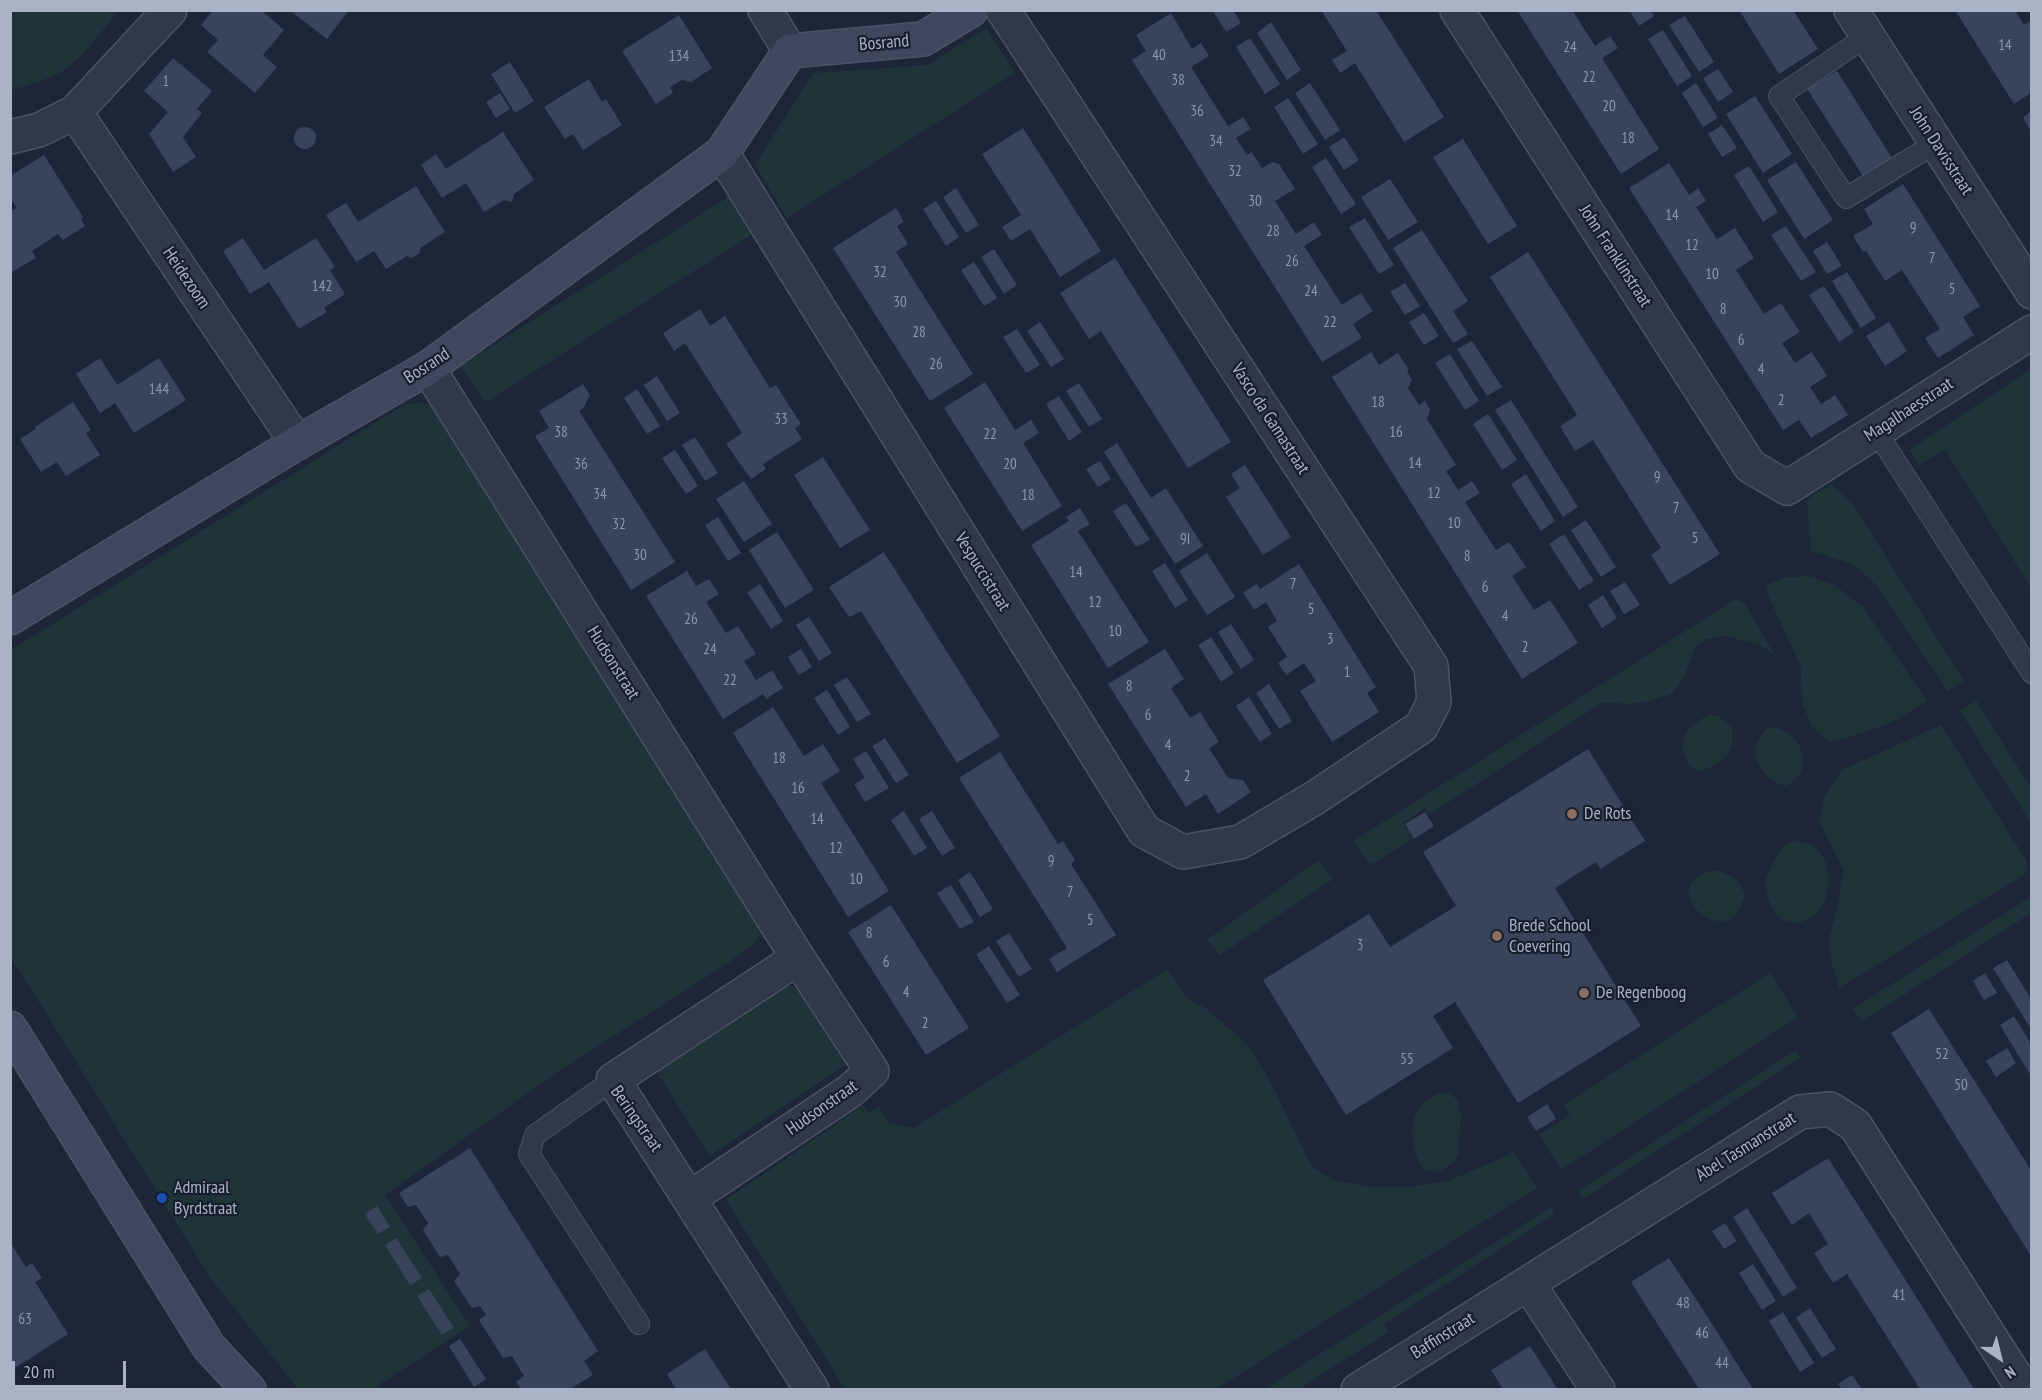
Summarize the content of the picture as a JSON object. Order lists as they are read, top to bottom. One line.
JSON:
{"streets":{"street":["Bosrand","John Davisstraat","John Franklinstraat","Heidezoom","Magalhaesstraat","Vasco da Gamastraat","Vespuccistraat","Hudsonstraat","Beringstraat","Abel Tasmanstraat","Baffinstraat"]},"crossings":[["Bosrand","Heidezoom"],["Bosrand","Vespuccistraat"],["Bosrand","Hudsonstraat"],["John Franklinstraat","Magalhaesstraat"],["Vasco da Gamastraat","Vespuccistraat"],["Hudsonstraat","Beringstraat"],["Abel Tasmanstraat","Baffinstraat"]],"places":["De Rots","Brede School Coevering","De Regenboog","Admiraal Byrdstraat"],"house_numbers":["14","24","40","134","22","38","1","20","36","18","34","32","30","14","9","28","12","7","26","32","10","142","5","24","30","8","22","28","6","26","4","144","2","18","33","38","16","22","14","36","20","9","12","34","18","7","10","32","5","9I","30","8","14","7","6","12","5","4","26","10","3","2","24","1","22","8","6","4","18","2","16","14","12","9","10","7","5","8","3","6","4","2","52","55","50","41","48","63","46","44"],"scale_bar":"20 m","north":"bottom right"}
